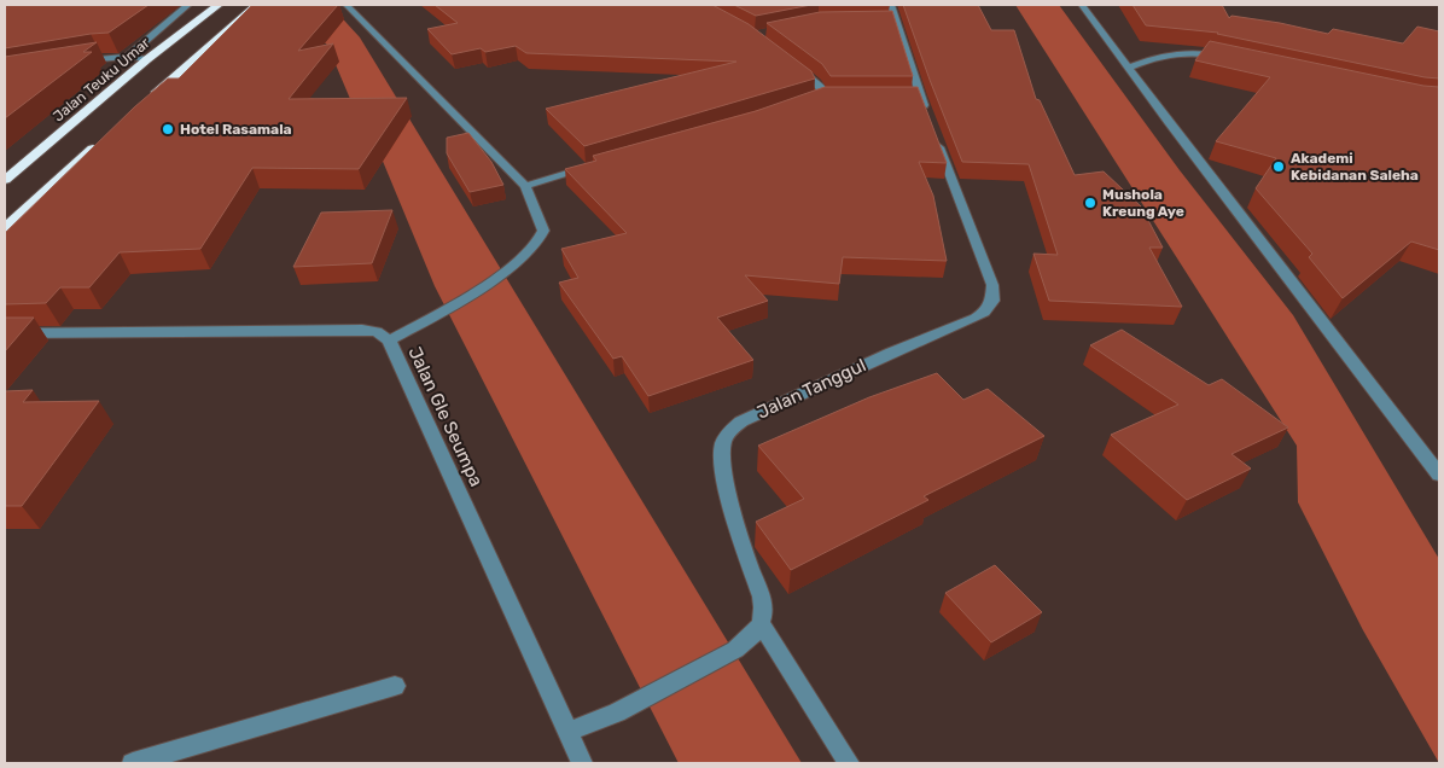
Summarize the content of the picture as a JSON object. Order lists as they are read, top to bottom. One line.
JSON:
{"streets":{"highway":["Jalan Teuku Umar"],"street":["Jalan Tanggul","Jalan Gle Seumpa"]},"places":["Hotel Rasamala","Akademi Kebidanan Saleha","Mushola Kreung Aye"]}
